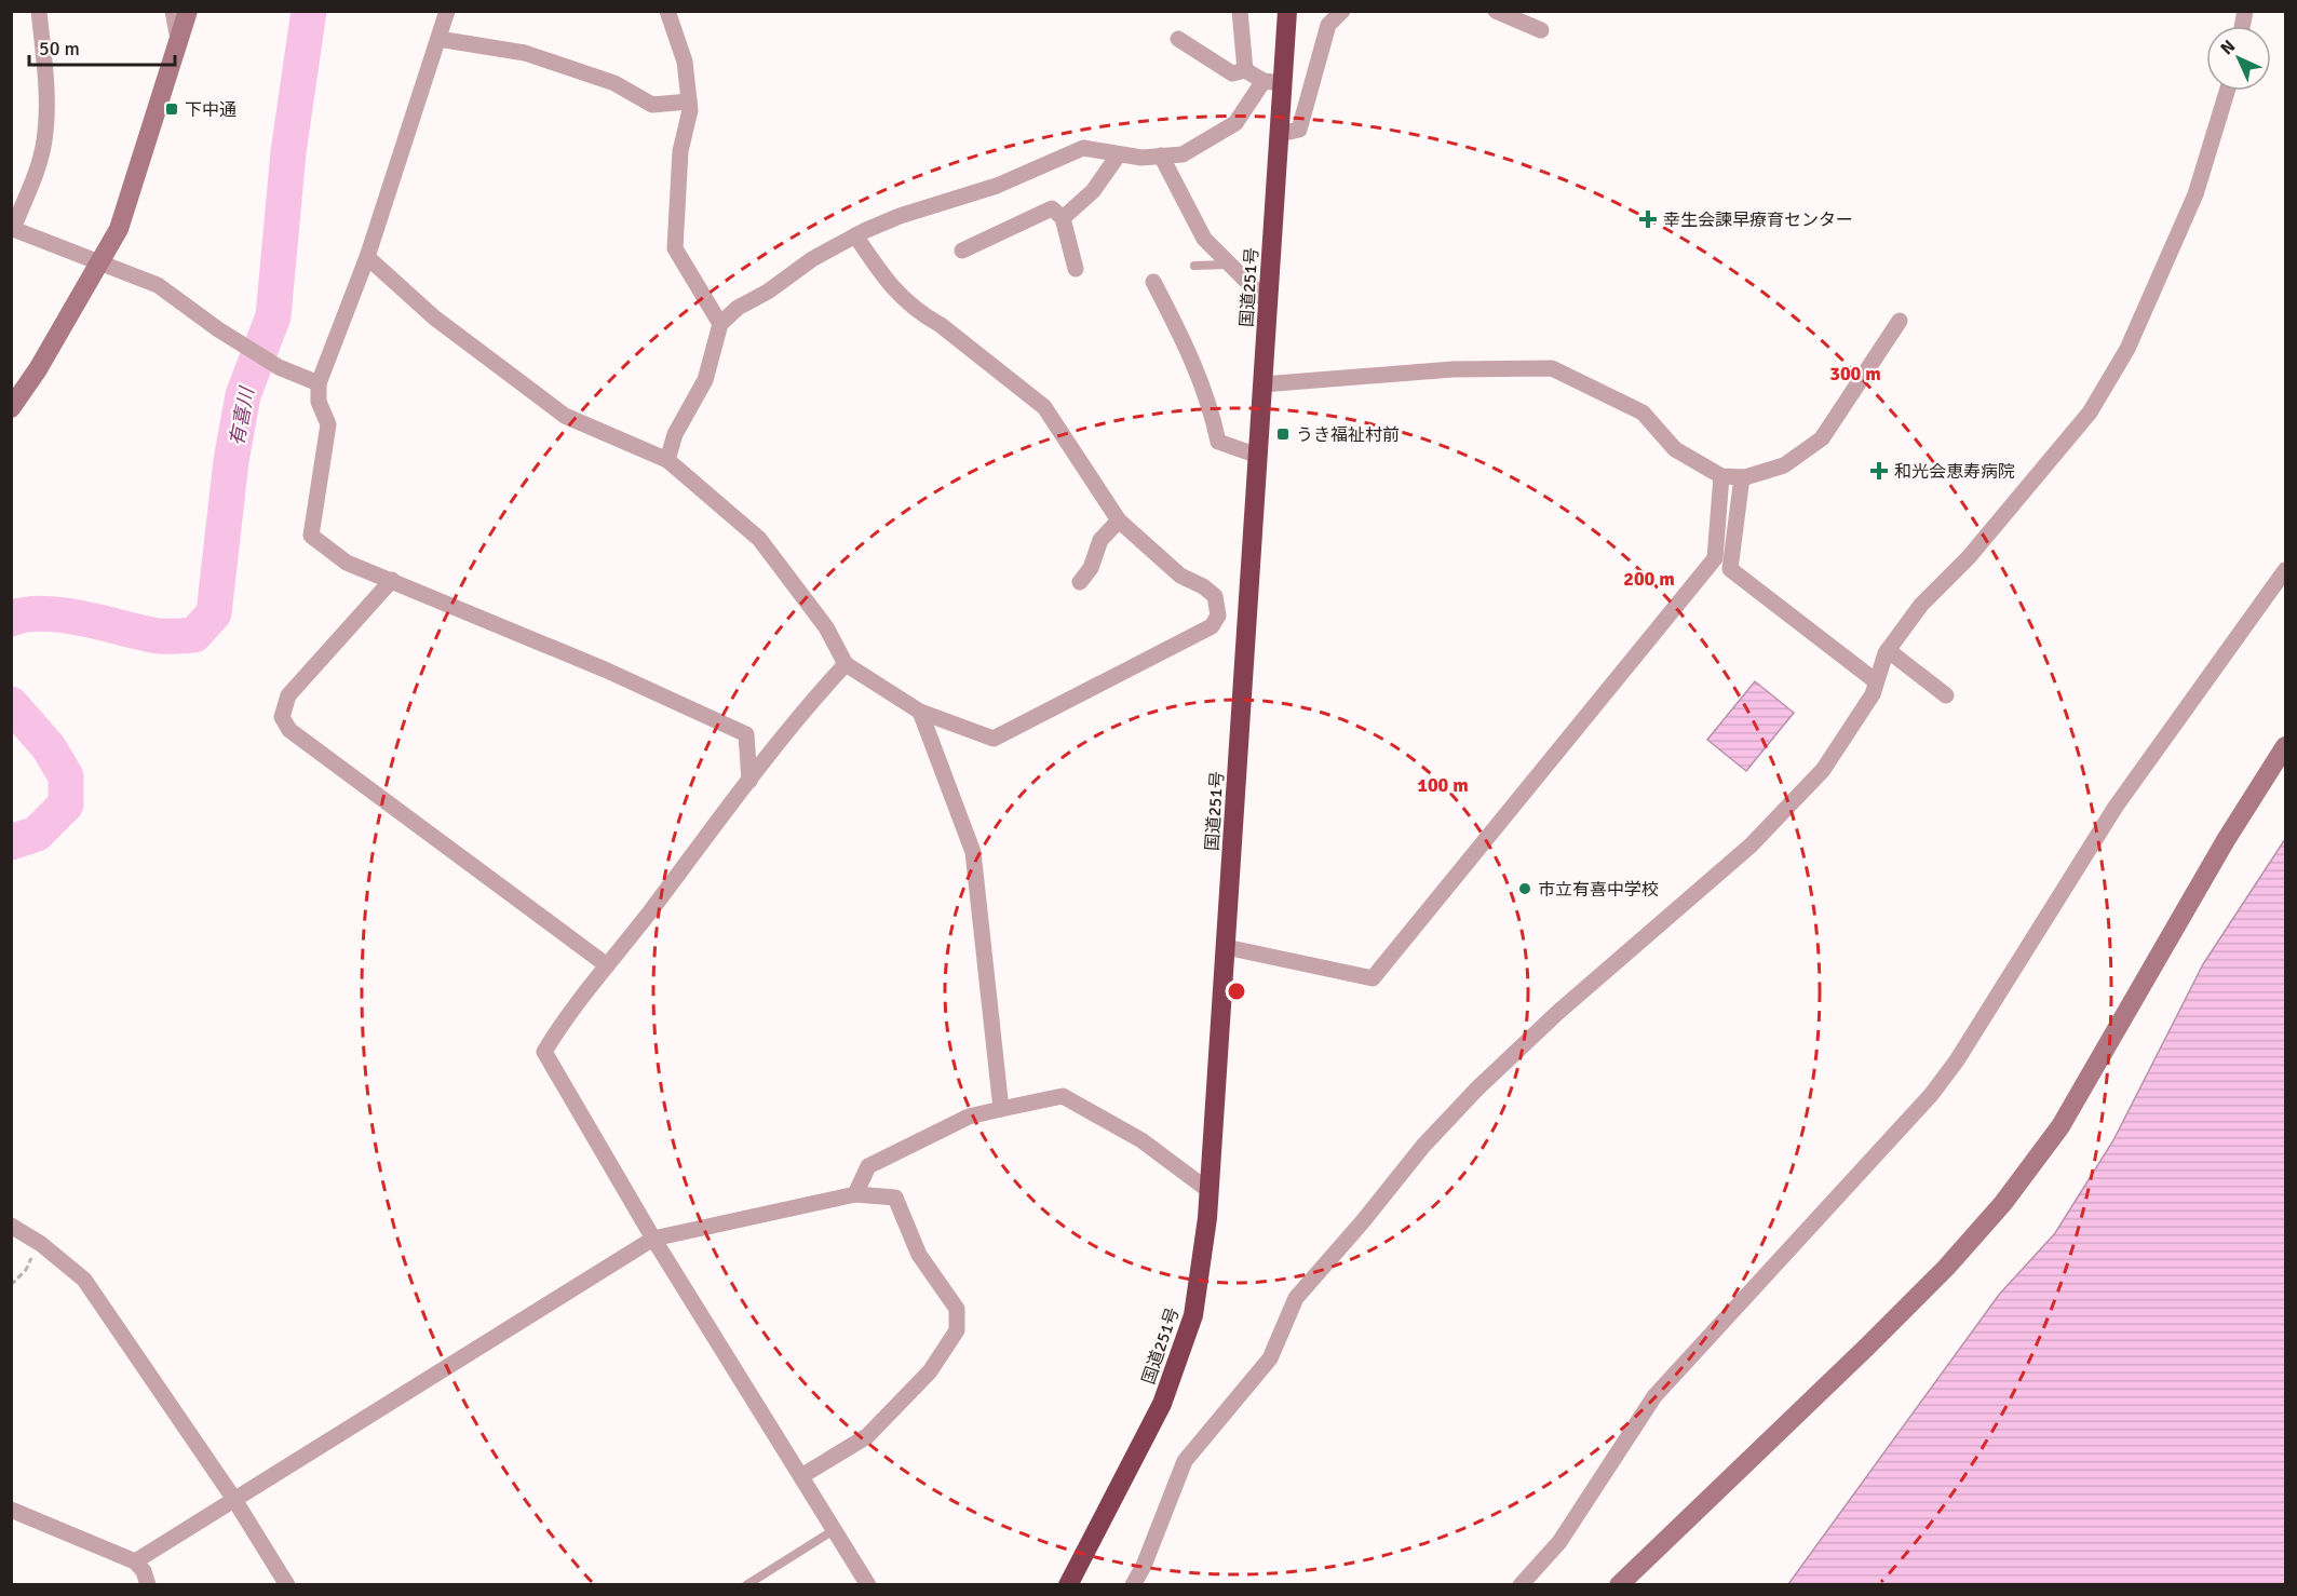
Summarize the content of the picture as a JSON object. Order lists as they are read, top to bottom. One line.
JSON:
{"streets":{"highway":["国道251号"]},"water":["有喜川"],"places":{"transit":["下中通","うき福祉村前"],"health":["幸生会諫早療育センター","和光会恵寿病院"],"other":["市立有喜中学校"]},"scale_bar":"50 m","north":"top left","rings":["300 m","200 m","100 m"]}
